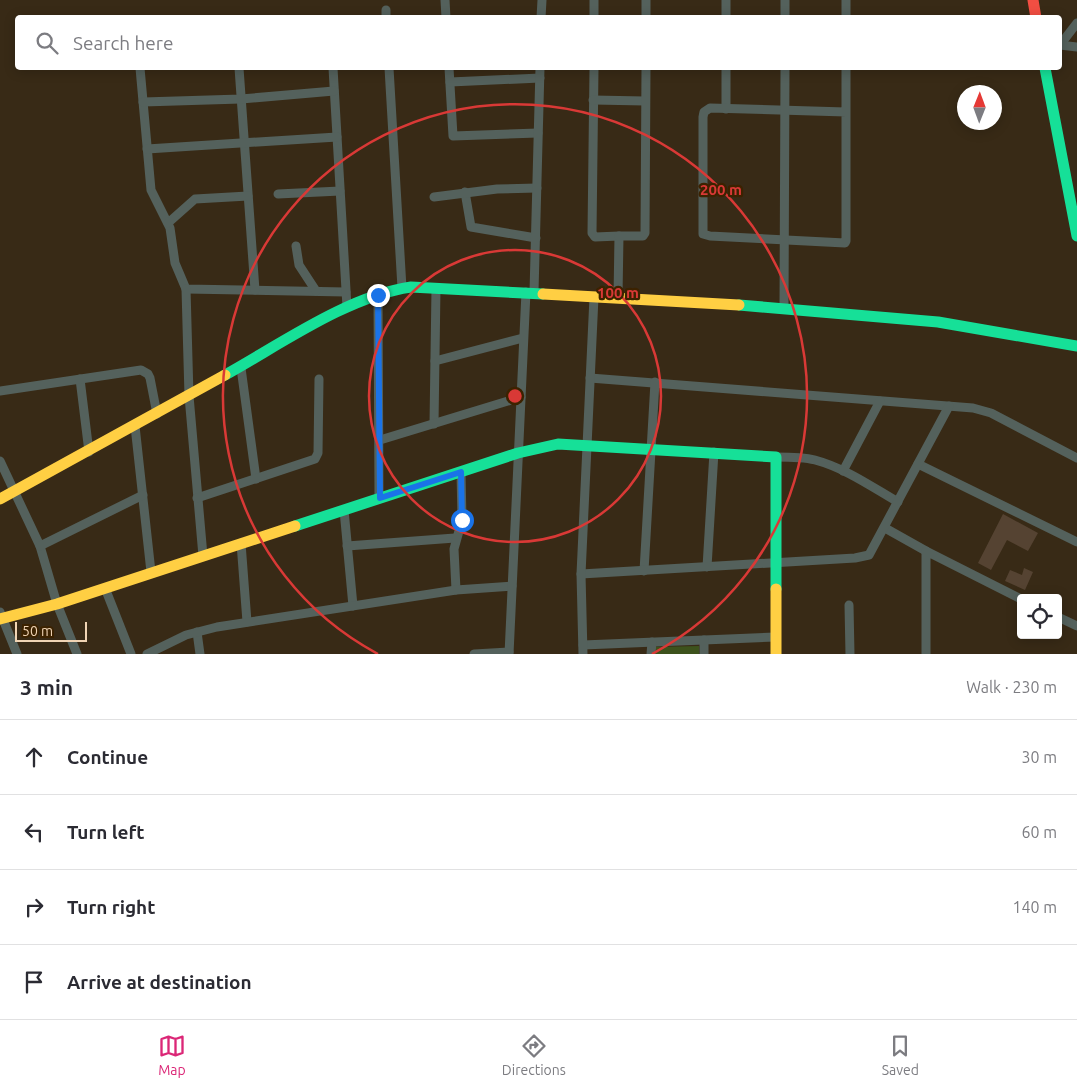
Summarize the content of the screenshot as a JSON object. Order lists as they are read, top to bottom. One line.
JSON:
{"scale_bar":"50 m","north":"top","page":{"search":"Search here","scale":"50 m","heading":["3 min","Walk · 230 m"],"list":[["Continue","30 m"],["Turn left","60 m"],["Turn right","140 m"],"Arrive at destination"],"nav":["Map","Directions","Saved"]},"rings":["200 m","100 m"]}
